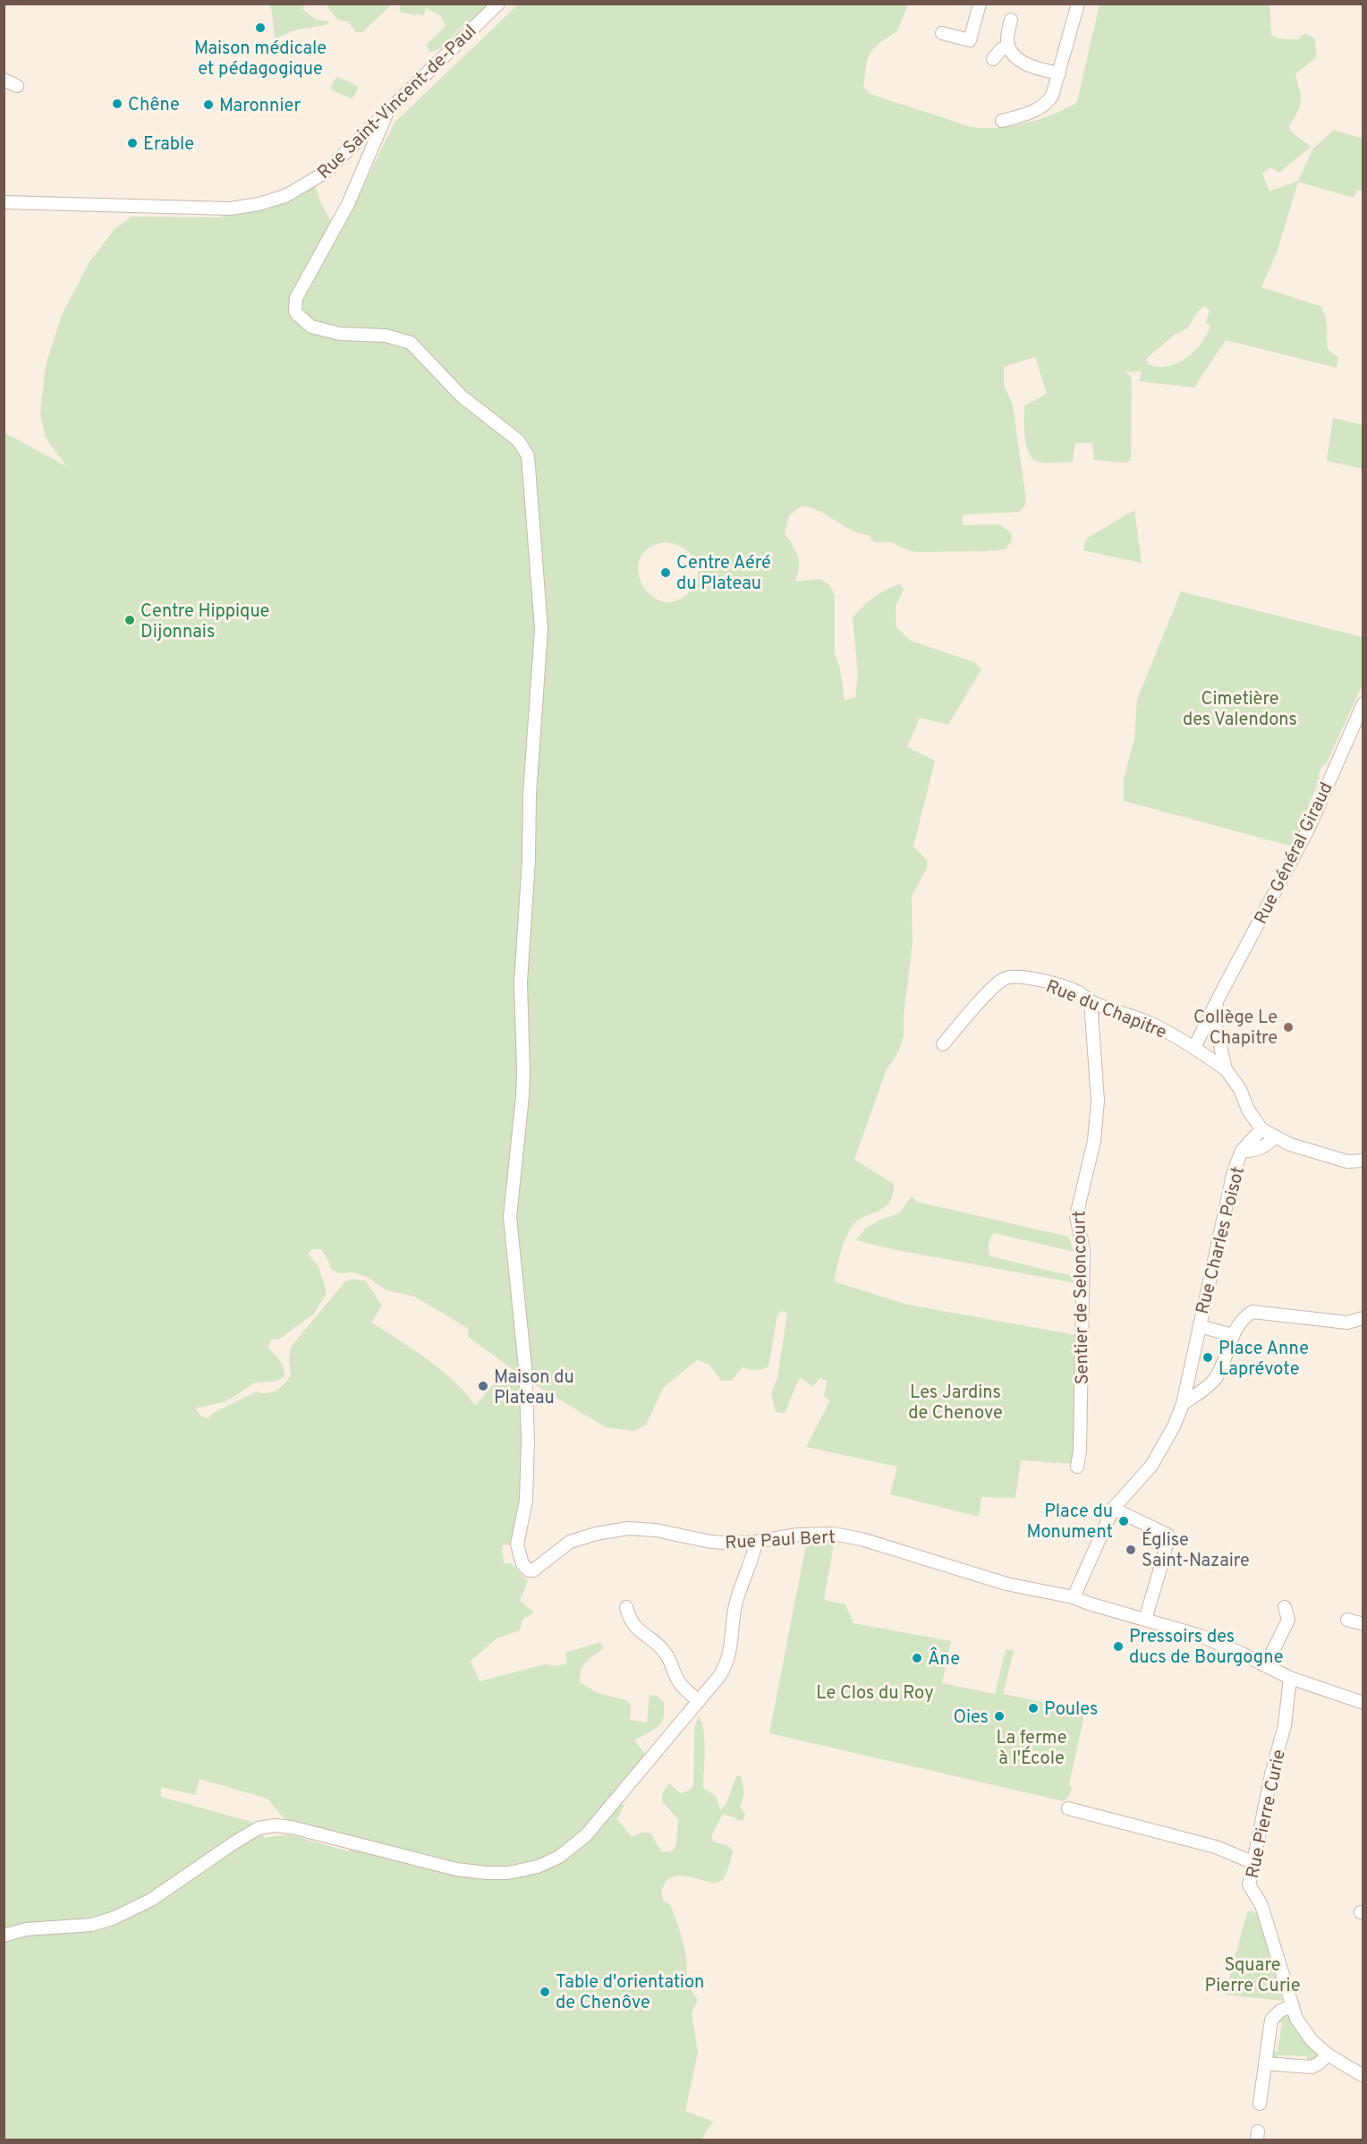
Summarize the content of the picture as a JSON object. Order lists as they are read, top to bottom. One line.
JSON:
{"streets":{"street":["Rue Saint-Vincent-de-Paul","Rue Général Giraud","Rue du Chapitre","Rue Charles Poisot","Sentier de Seloncourt","Rue Paul Bert","Rue Pierre Curie"]},"crossings":[["Rue Saint-Vincent-de-Paul","Rue Paul Bert"],["Rue Général Giraud","Rue du Chapitre"],["Rue Général Giraud","Rue Charles Poisot"],["Rue du Chapitre","Sentier de Seloncourt"],["Rue Paul Bert","Rue Pierre Curie"]],"parks":["Cimetière des Valendons","Les Jardins de Chenove","Le Clos du Roy","La ferme à l'École","Square Pierre Curie"],"places":["Maison médicale et pédagogique","Chêne","Maronnier","Erable","Centre Aéré du Plateau","Centre Hippique Dijonnais","Collège Le Chapitre","Place Anne Laprévote","Maison du Plateau","Place du Monument","Église Saint-Nazaire","Pressoirs des ducs de Bourgogne","Âne","Poules","Oies","Table d'orientation de Chenôve"]}
